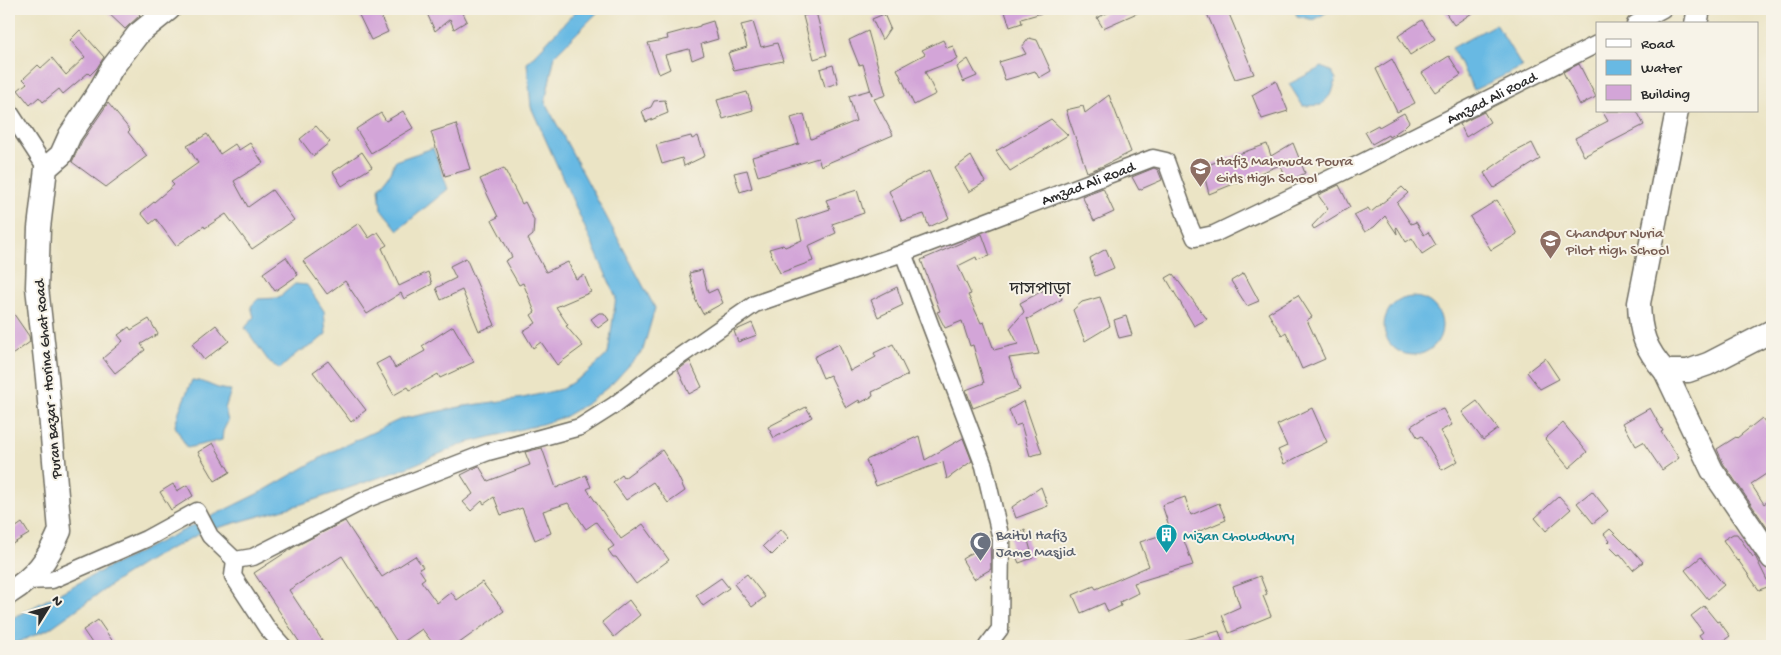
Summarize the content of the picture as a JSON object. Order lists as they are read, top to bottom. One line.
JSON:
{"streets":{"main road":["Puran Bazar - Horina Ghat Road"],"street":["Amzad Ali Road"]},"districts":["দাসপাড়া"],"places":{"school or university":["Hafiz Mahmuda Poura Girls High School","Chandpur Nuria Pilot High School"],"building":["Mizan Chowdhury"],"mosque":["Baitul Hafiz Jame Masjid"]},"legend":["Road","Water","Building"],"north":"top right"}
